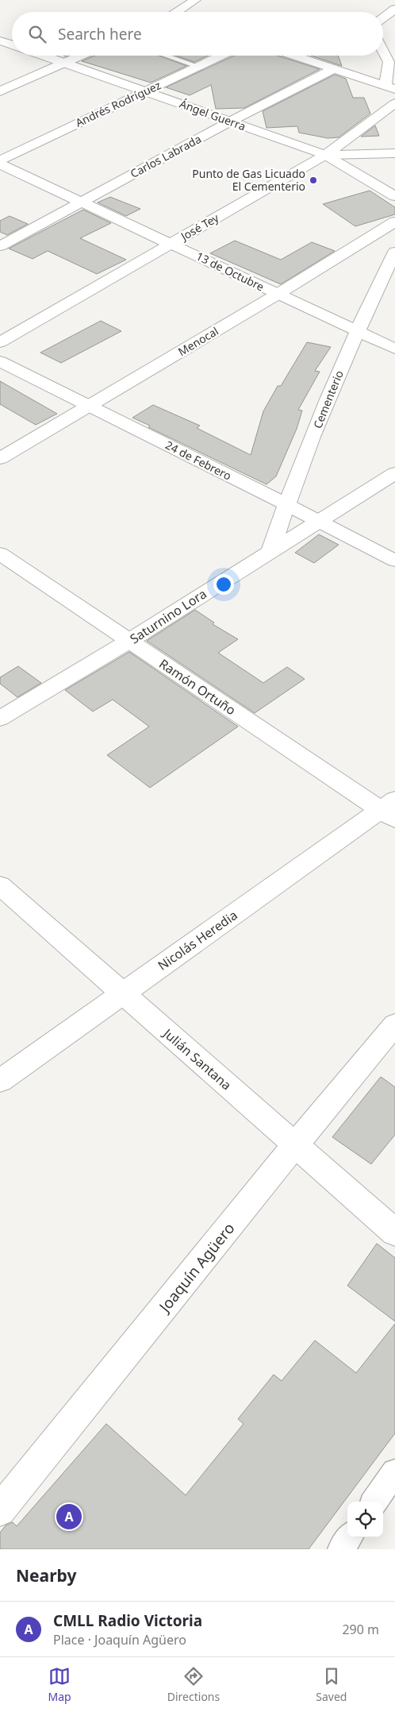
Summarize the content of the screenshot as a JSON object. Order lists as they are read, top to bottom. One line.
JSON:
{"streets":{"street":["Andrés Rodríguez","Ángel Guerra","Carlos Labrada","José Tey","13 de Octubre","Menocal","Cementerio","24 de Febrero","Saturnino Lora","Ramón Ortuño","Nicolás Heredia","Julián Santana","Joaquín Agüero"]},"crossings":[["Andrés Rodríguez","Ángel Guerra"],["Ángel Guerra","Carlos Labrada"],["Ángel Guerra","José Tey"],["Carlos Labrada","13 de Octubre"],["José Tey","13 de Octubre"],["13 de Octubre","Menocal"],["13 de Octubre","Cementerio"],["Menocal","24 de Febrero"],["Cementerio","24 de Febrero"],["Cementerio","Saturnino Lora"],["24 de Febrero","Saturnino Lora"],["Saturnino Lora","Ramón Ortuño"],["Ramón Ortuño","Nicolás Heredia"],["Nicolás Heredia","Julián Santana"],["Julián Santana","Joaquín Agüero"]],"places":["Punto de Gas Licuado El Cementerio"],"page":{"search":"Search here","pins":"A","heading":"Nearby","list":[{"mark":"A","name":"CMLL Radio Victoria","note":"Place · Joaquín Agüero","value":"290 m"}],"nav":["Map","Directions","Saved"]}}
